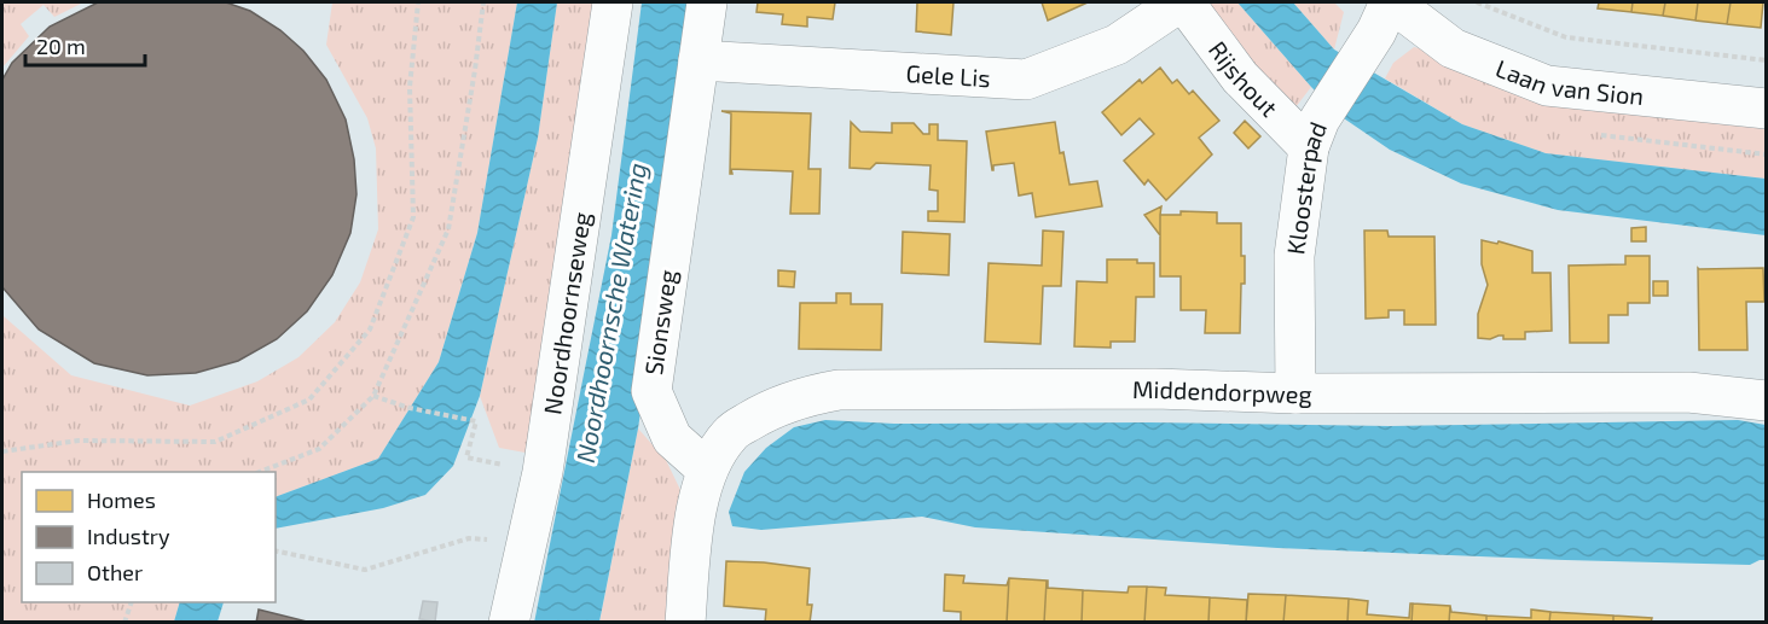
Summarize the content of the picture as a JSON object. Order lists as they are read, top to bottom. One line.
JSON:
{"streets":{"street":["Gele Lis","Rijshout","Laan van Sion","Kloosterpad","Noordhoornseweg","Sionsweg","Middendorpweg"]},"crossings":[["Gele Lis","Rijshout"],["Gele Lis","Sionsweg"],["Rijshout","Kloosterpad"],["Laan van Sion","Kloosterpad"],["Kloosterpad","Middendorpweg"],["Sionsweg","Middendorpweg"]],"water":["Noordhoornsche Watering"],"legend":["Homes","Industry","Other"],"scale_bar":"20 m"}
